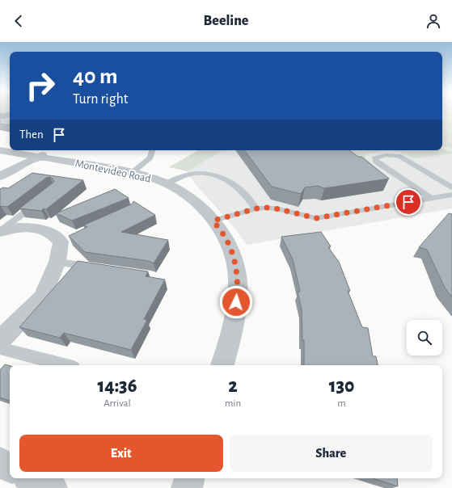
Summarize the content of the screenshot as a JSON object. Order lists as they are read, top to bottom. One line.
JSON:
{"streets":{"street":["Montevideo Road"]},"page":{"header":"Beeline","turn":["40 m","Turn right"],"then":"Then","eta":["14:36","Arrival","2","min","130","m"],"buttons":["Exit","Share"]}}
